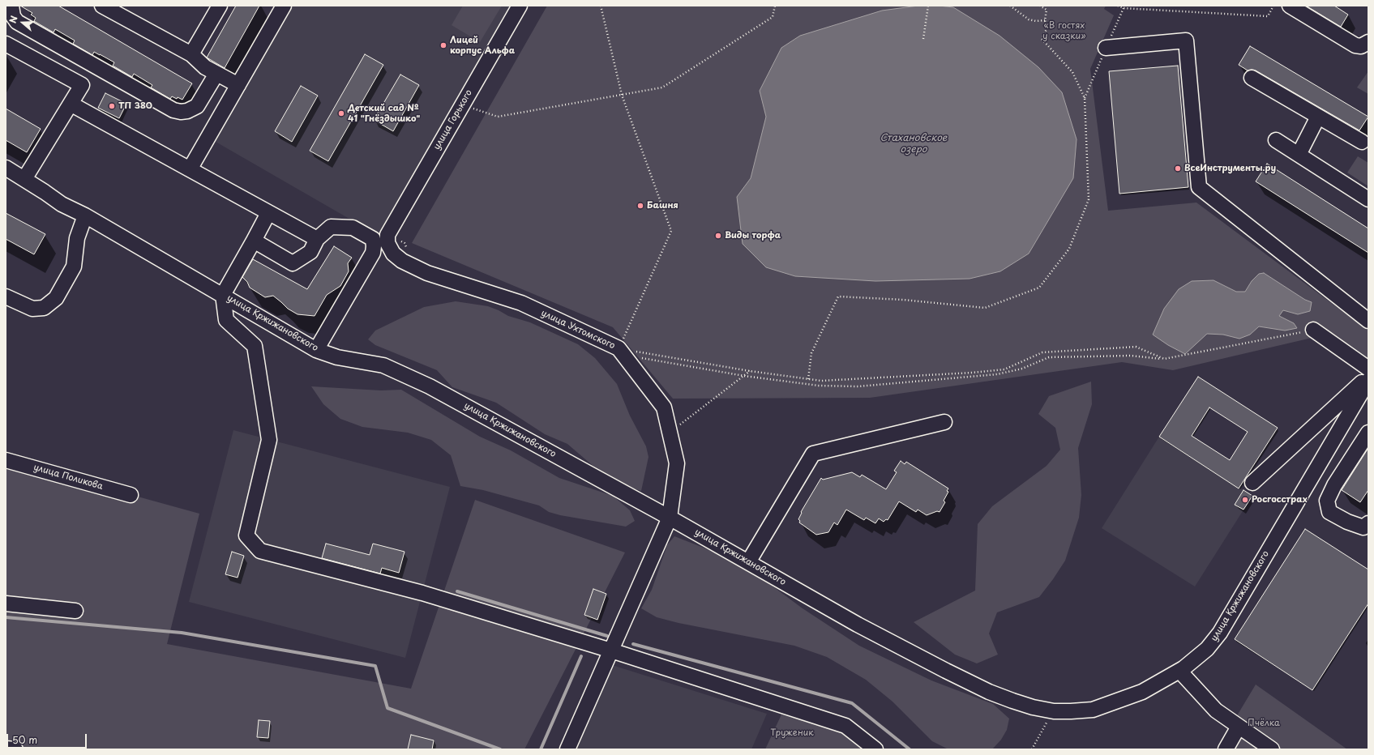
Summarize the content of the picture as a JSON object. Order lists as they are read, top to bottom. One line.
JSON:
{"streets":{"street":["улица Горького","улица Кржижановского","улица Ухтомского","улица Поликова"]},"crossings":[["улица Горького","улица Ухтомского"],["улица Кржижановского","улица Ухтомского"]],"water":["Стахановское озеро"],"parks":["«В гостях у сказки»","Пчёлка","Труженик"],"places":["Лицей корпус Альфа","ТП 380","Детский сад № 41 \"Гнёздышко\"","ВсеИнструменты.ру","Башня","Виды торфа","Росгосстрах"],"scale_bar":"50 m","north":"left"}
